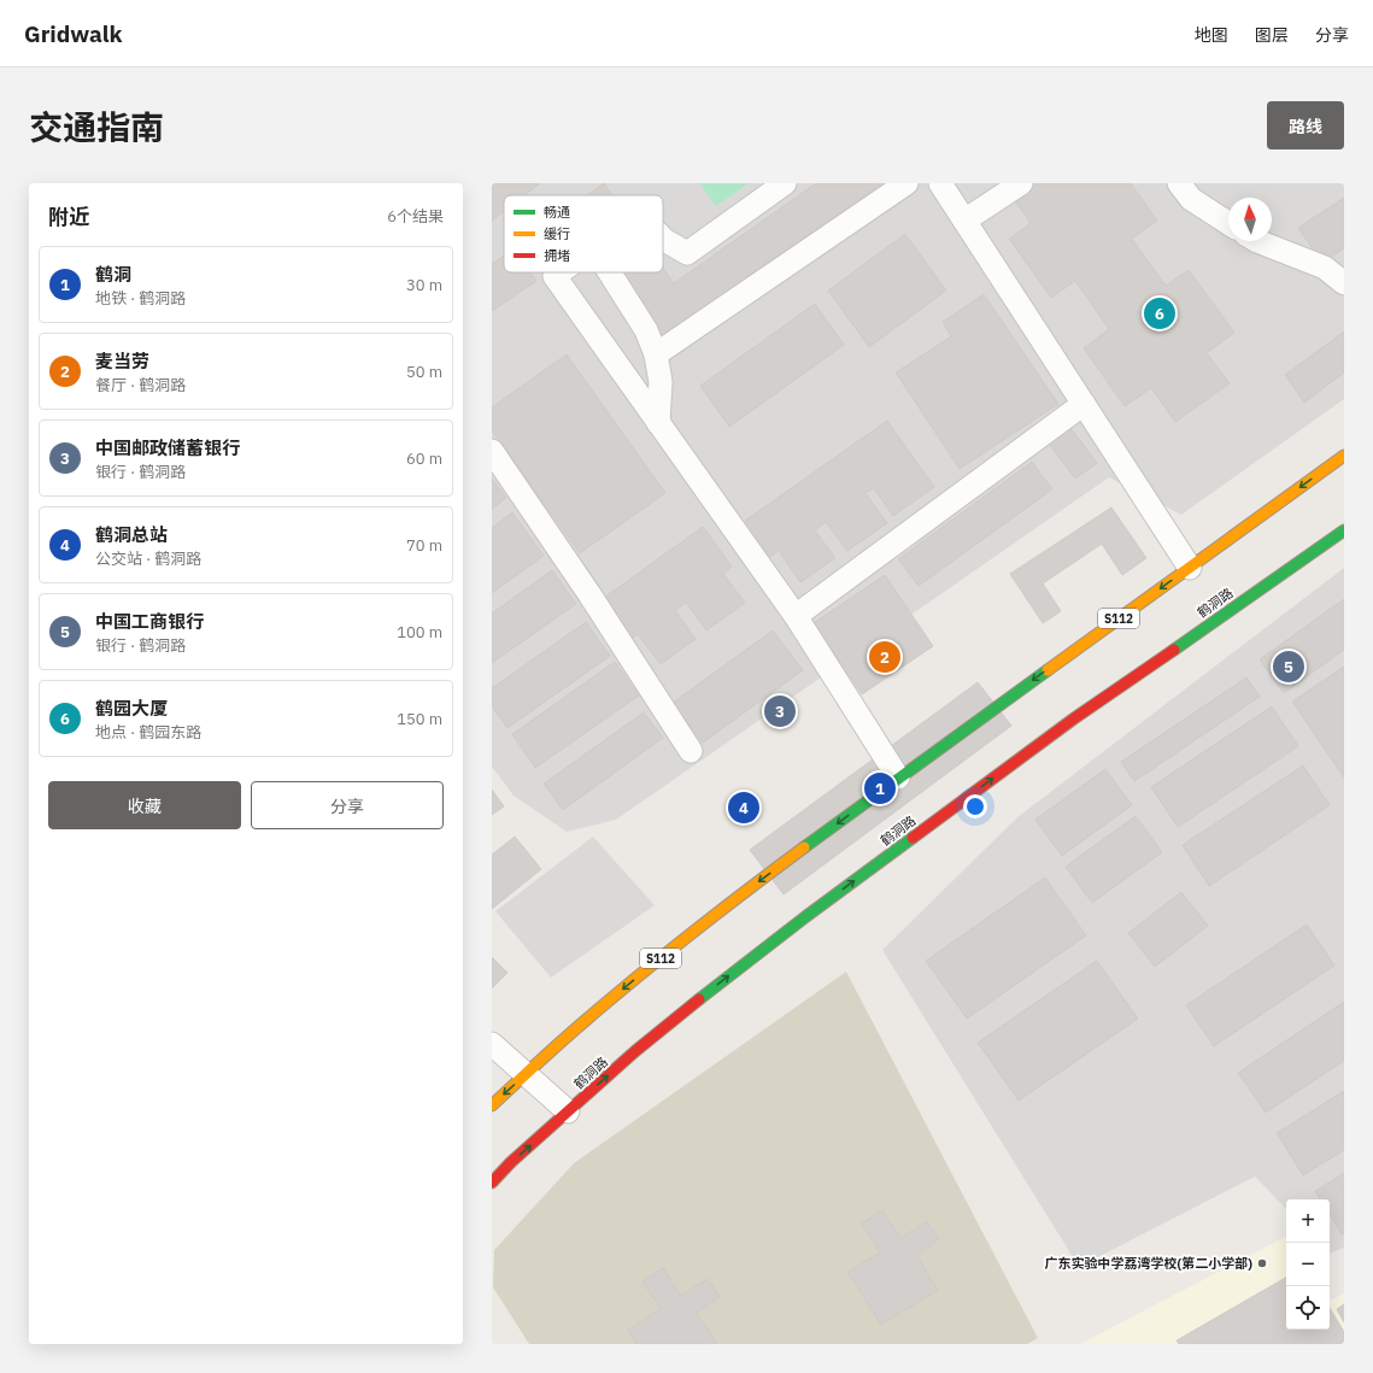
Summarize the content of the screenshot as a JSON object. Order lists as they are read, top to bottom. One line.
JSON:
{"streets":{"main road":["鹤洞路","S112"]},"places":["广东实验中学荔湾学校(第二小学部)"],"legend":["畅通","缓行","拥堵"],"north":"top","page":{"header":"Gridwalk","nav":["地图","图层","分享"],"title":"交通指南","buttons":["路线",["收藏","分享"]],"heading":["附近","6个结果"],"list":[{"mark":"1","name":"鹤洞","note":"地铁 · 鹤洞路","value":"30 m"},{"mark":"2","name":"麦当劳","note":"餐厅 · 鹤洞路","value":"50 m"},{"mark":"3","name":"中国邮政储蓄银行","note":"银行 · 鹤洞路","value":"60 m"},{"mark":"4","name":"鹤洞总站","note":"公交站 · 鹤洞路","value":"70 m"},{"mark":"5","name":"中国工商银行","note":"银行 · 鹤洞路","value":"100 m"},{"mark":"6","name":"鹤园大厦","note":"地点 · 鹤园东路","value":"150 m"}],"pins":["6","2","5","3","1","4"],"map_buttons":["+","−"]}}
